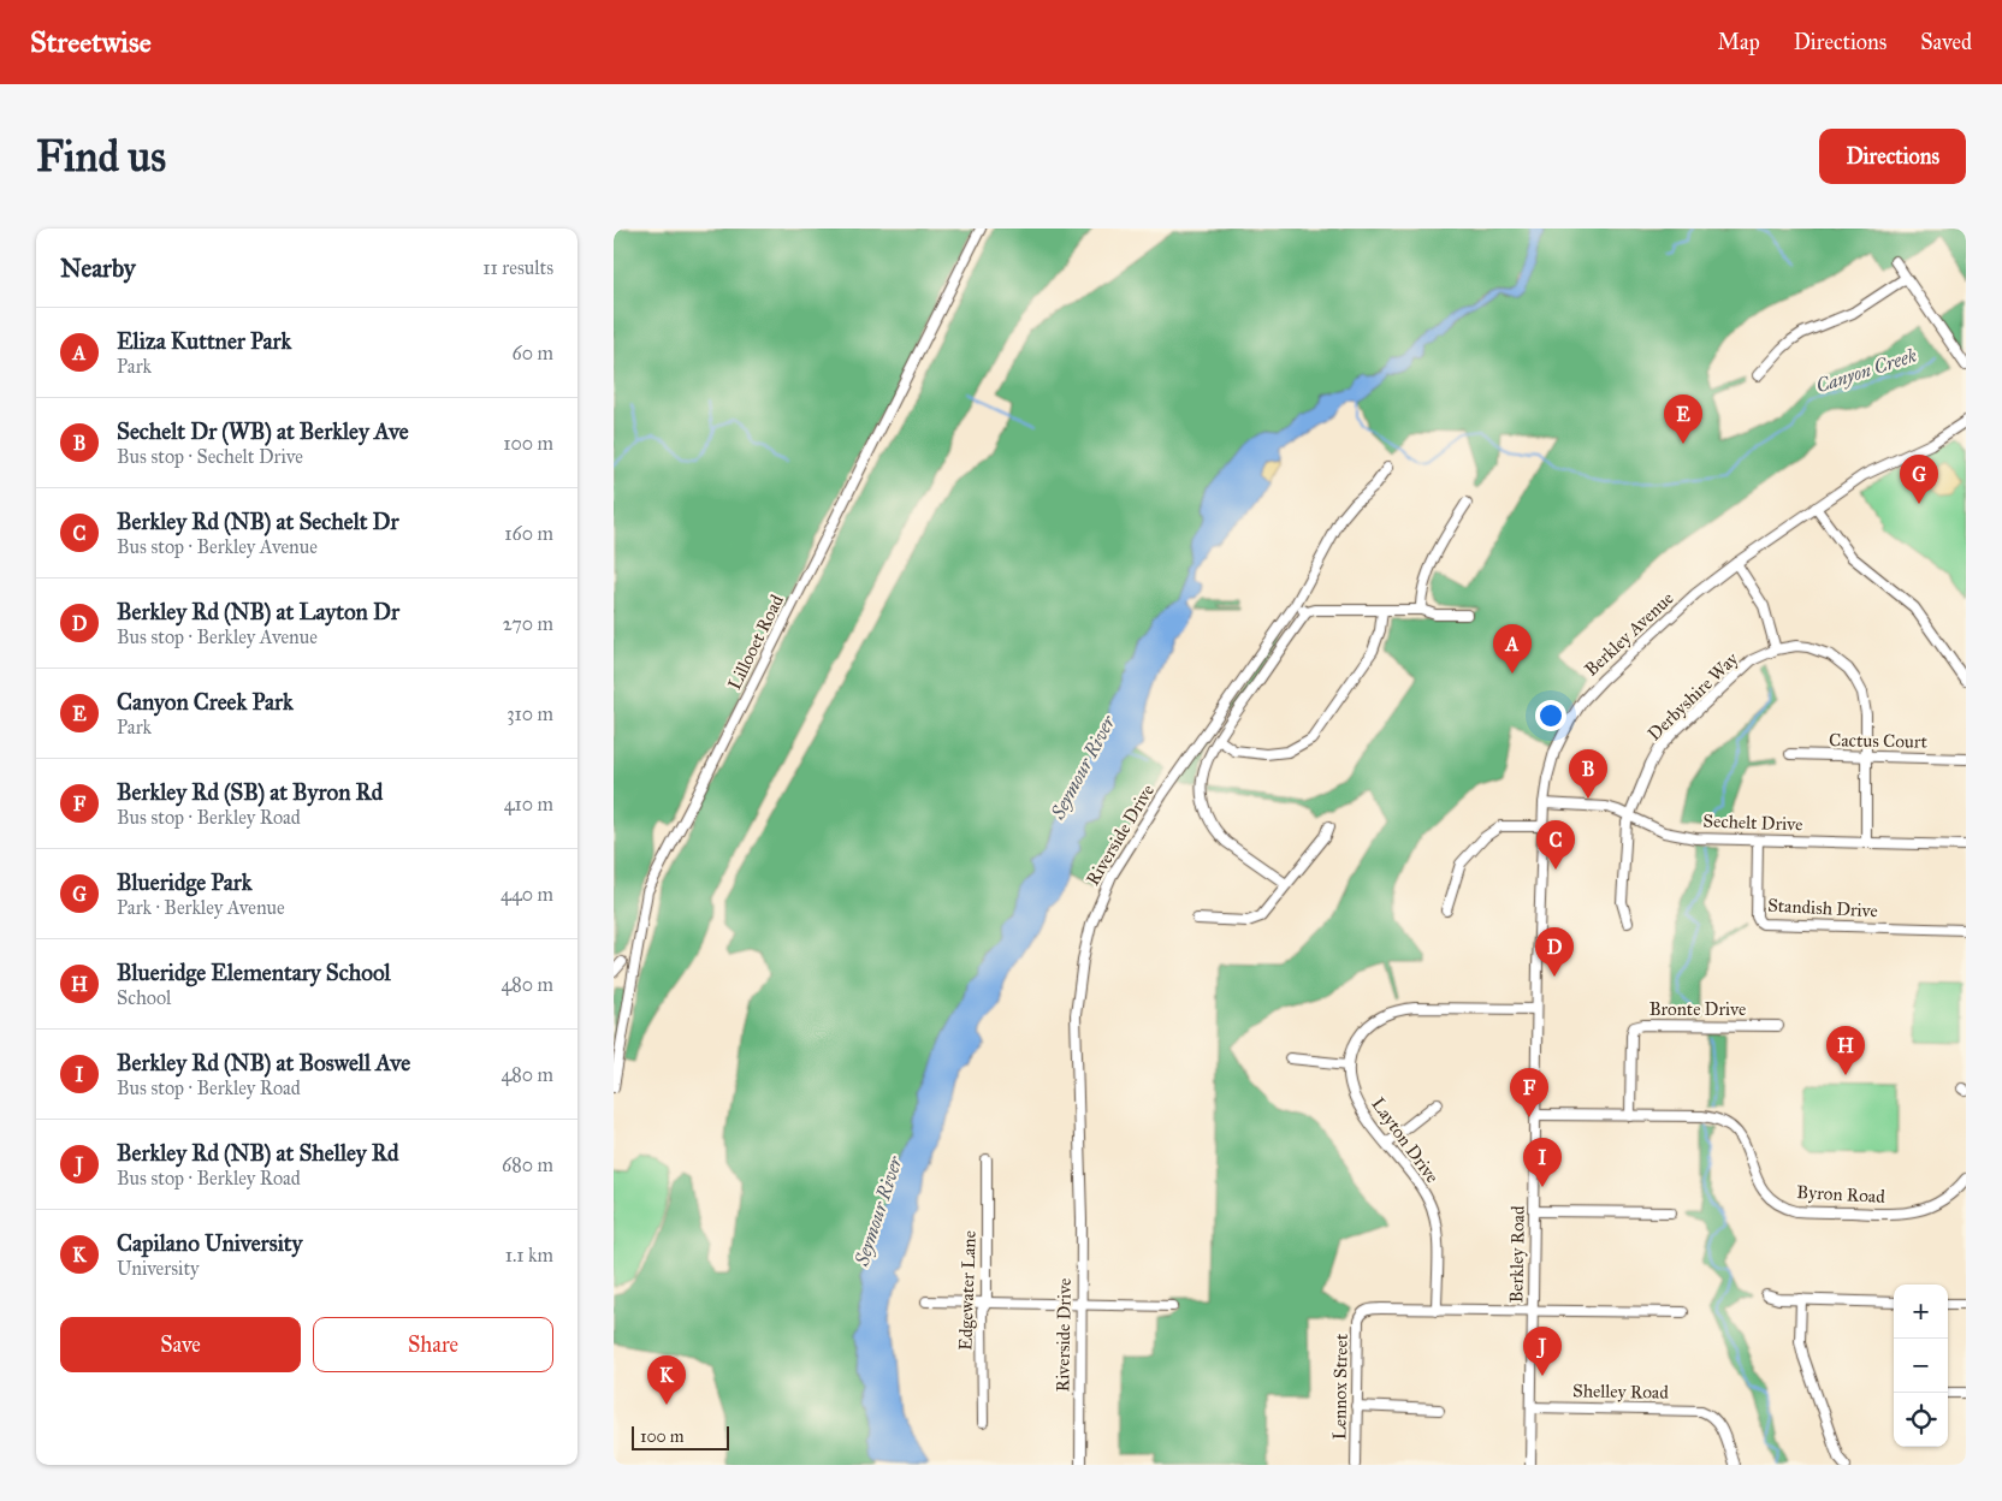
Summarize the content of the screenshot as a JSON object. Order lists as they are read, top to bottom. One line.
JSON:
{"streets":{"street":["Berkley Avenue","Lillooet Road","Derbyshire Way","Cactus Court","Sechelt Drive","Riverside Drive","Standish Drive","Bronte Drive","Layton Drive","Byron Road","Berkley Road","Edgewater Lane","Lennox Street","Shelley Road"]},"crossings":[["Berkley Avenue","Sechelt Drive"],["Berkley Avenue","Berkley Road"],["Derbyshire Way","Cactus Court"],["Derbyshire Way","Sechelt Drive"],["Sechelt Drive","Standish Drive"],["Bronte Drive","Byron Road"],["Layton Drive","Lennox Street"],["Byron Road","Berkley Road"],["Berkley Road","Shelley Road"]],"water":["Canyon Creek","Seymour River"],"scale_bar":"100 m","page":{"header":"Streetwise","nav":["Map","Directions","Saved"],"buttons":["Directions",["Save","Share"]],"title":"Find us","heading":["Nearby","11 results"],"list":[{"mark":"A","name":"Eliza Kuttner Park","note":"Park","value":"60 m"},{"mark":"B","name":"Sechelt Dr (WB) at Berkley Ave","note":"Bus stop · Sechelt Drive","value":"100 m"},{"mark":"C","name":"Berkley Rd (NB) at Sechelt Dr","note":"Bus stop · Berkley Avenue","value":"160 m"},{"mark":"D","name":"Berkley Rd (NB) at Layton Dr","note":"Bus stop · Berkley Avenue","value":"270 m"},{"mark":"E","name":"Canyon Creek Park","note":"Park","value":"310 m"},{"mark":"F","name":"Berkley Rd (SB) at Byron Rd","note":"Bus stop · Berkley Road","value":"410 m"},{"mark":"G","name":"Blueridge Park","note":"Park · Berkley Avenue","value":"440 m"},{"mark":"H","name":"Blueridge Elementary School","note":"School","value":"480 m"},{"mark":"I","name":"Berkley Rd (NB) at Boswell Ave","note":"Bus stop · Berkley Road","value":"480 m"},{"mark":"J","name":"Berkley Rd (NB) at Shelley Rd","note":"Bus stop · Berkley Road","value":"680 m"},{"mark":"K","name":"Capilano University","note":"University","value":"1.1 km"}],"pins":["E","G","A","B","C","D","H","F","I","J","K"],"map_buttons":["+","−"],"scale":"100 m"}}
